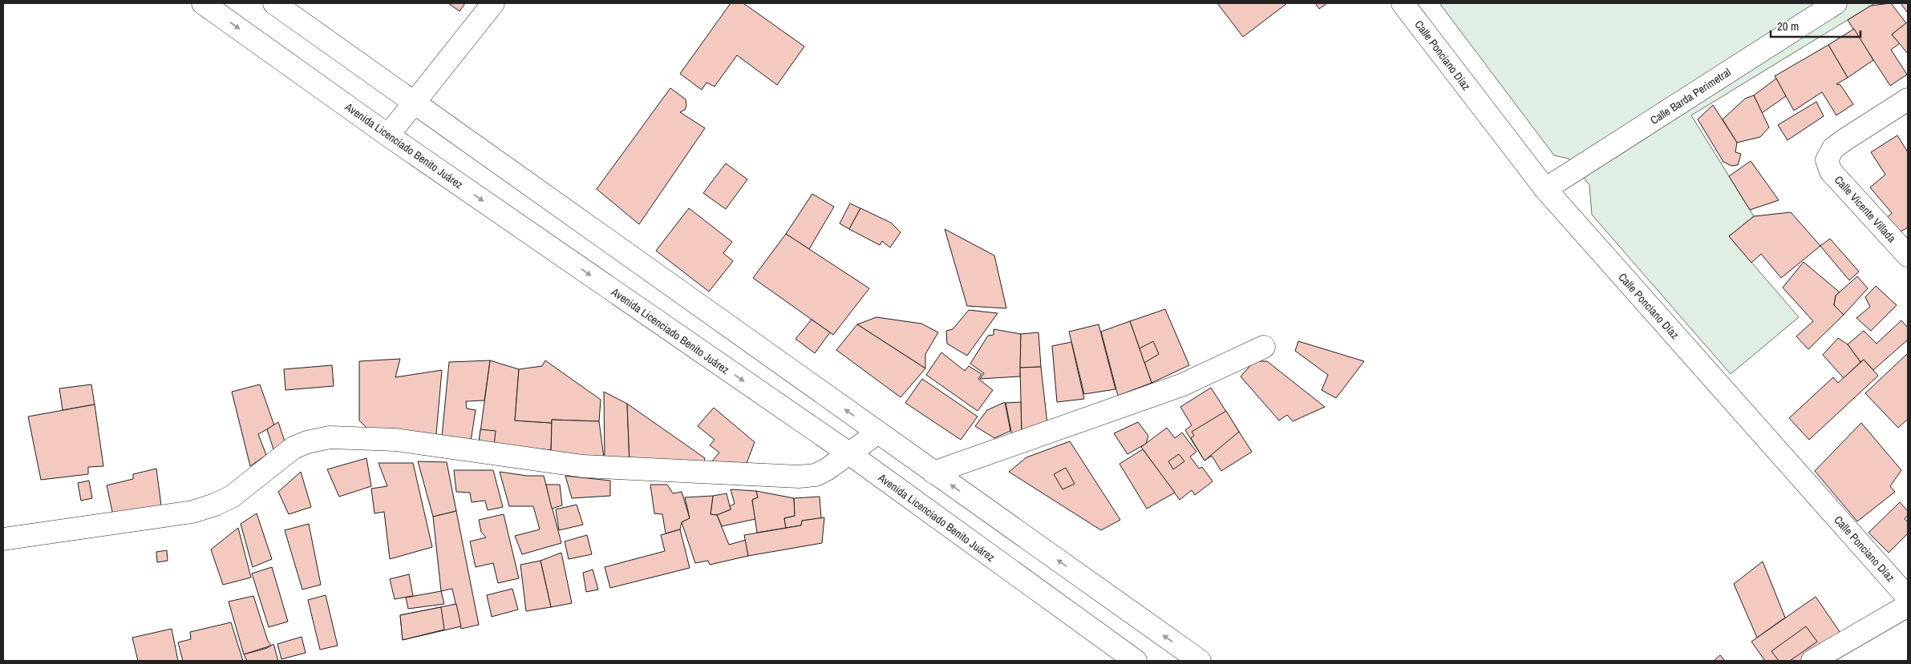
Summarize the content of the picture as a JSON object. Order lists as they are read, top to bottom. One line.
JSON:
{"streets":{"street":["Calle Ponciano Díaz","Calle Barda Perimetral","Avenida Licenciado Benito Juárez","Calle Vicente Villada"]},"crossings":[["Calle Ponciano Díaz","Calle Barda Perimetral"]],"scale_bar":"20 m"}
